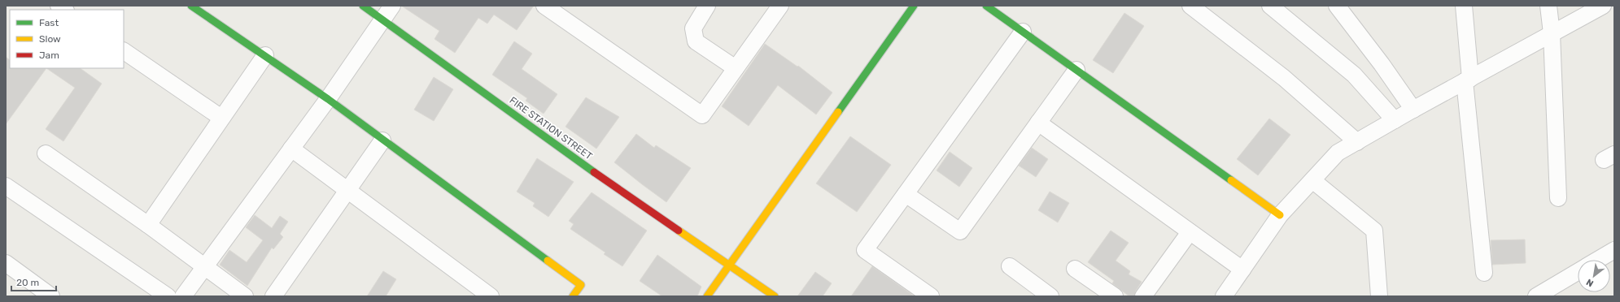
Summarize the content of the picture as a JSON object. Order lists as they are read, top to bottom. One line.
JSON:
{"streets":{"street":["FIRE STATION STREET"]},"legend":["Fast","Slow","Jam"],"scale_bar":"20 m","north":"bottom left"}
